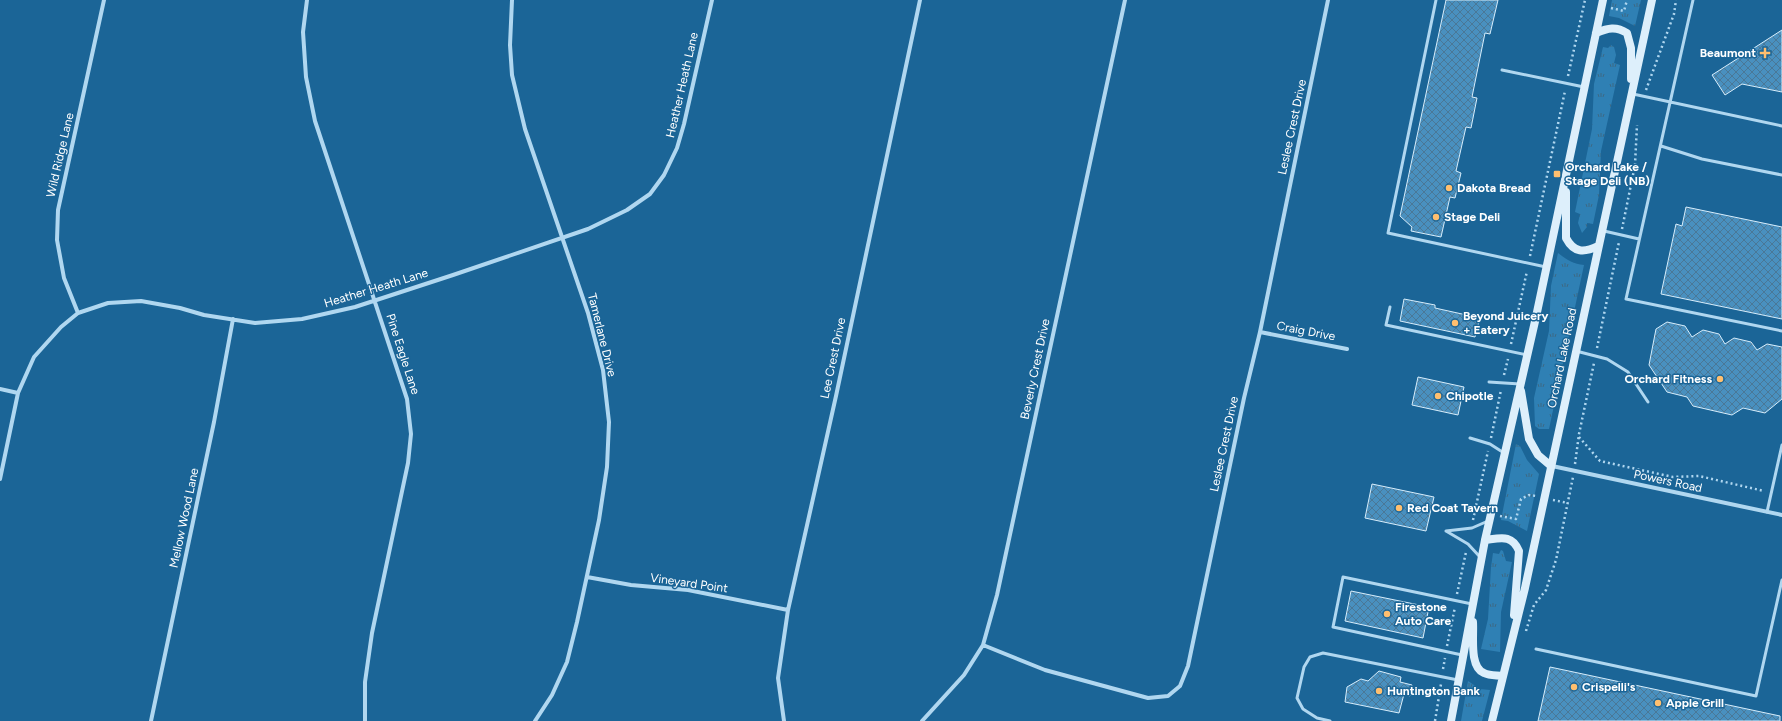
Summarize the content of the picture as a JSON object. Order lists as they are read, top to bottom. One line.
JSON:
{"streets":{"main road":["Orchard Lake Road"],"street":["Heather Heath Lane","Leslee Crest Drive","Wild Ridge Lane","Craig Drive","Tamerlane Drive","Pine Eagle Lane","Lee Crest Drive","Beverly Crest Drive","Powers Road","Mellow Wood Lane","Vineyard Point"]},"crossings":[["Heather Heath Lane","Wild Ridge Lane"],["Heather Heath Lane","Tamerlane Drive"],["Heather Heath Lane","Pine Eagle Lane"],["Heather Heath Lane","Mellow Wood Lane"],["Leslee Crest Drive","Craig Drive"],["Leslee Crest Drive","Beverly Crest Drive"],["Tamerlane Drive","Vineyard Point"],["Lee Crest Drive","Vineyard Point"],["Orchard Lake Road","Powers Road"]],"places":{"health":["Beaumont"],"transit":["Orchard Lake / Stage Deli (NB)"],"other":["Dakota Bread","Stage Deli","Beyond Juicery + Eatery","Orchard Fitness","Chipotle","Red Coat Tavern","Firestone Auto Care","Crispelli's","Huntington Bank","Apple Grill"]}}
